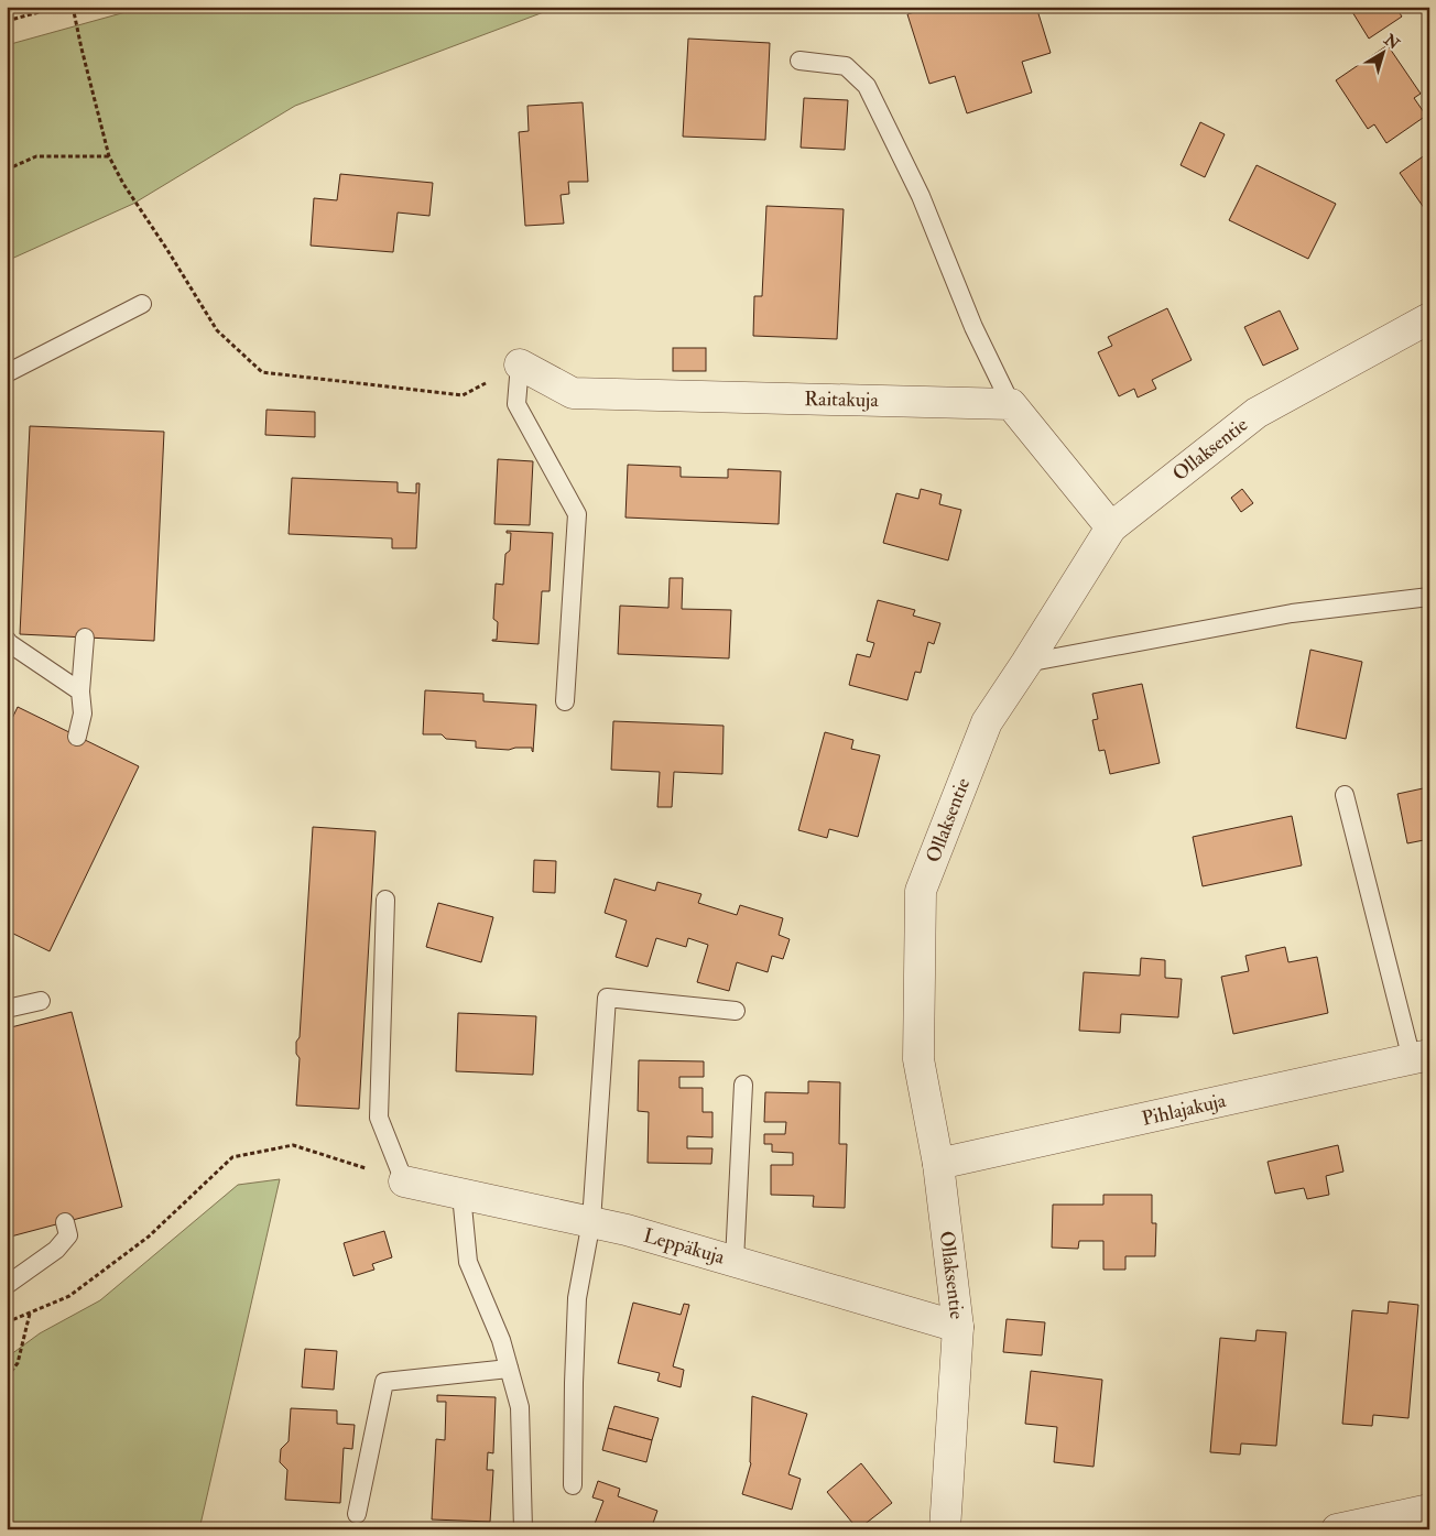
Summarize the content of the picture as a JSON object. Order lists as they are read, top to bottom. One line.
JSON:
{"streets":{"street":["Raitakuja","Ollaksentie","Pihlajakuja","Leppäkuja"]},"crossings":[["Ollaksentie","Pihlajakuja"],["Ollaksentie","Leppäkuja"]],"north":"top right"}
